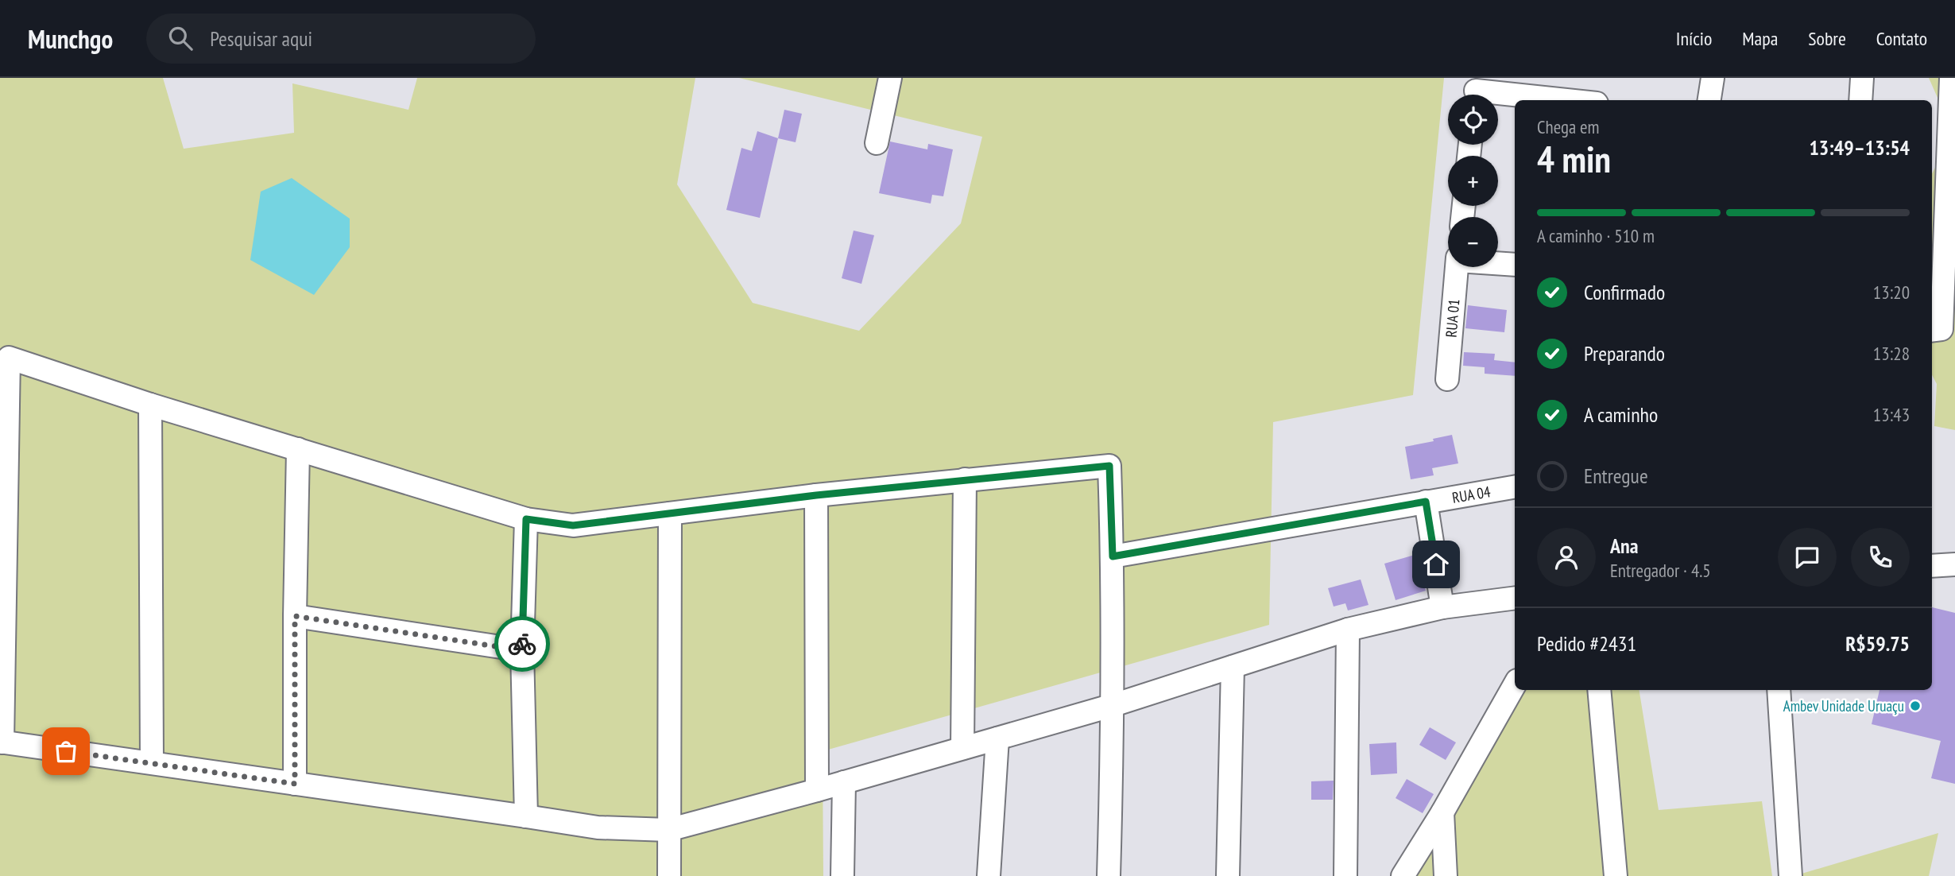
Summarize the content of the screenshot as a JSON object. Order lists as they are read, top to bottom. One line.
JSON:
{"streets":{"street":["RUA 01","RUA 04"]},"places":["Ambev Unidade Uruaçu"],"page":{"header":"Munchgo","search":"Pesquisar aqui","nav":["Início","Mapa","Sobre","Contato"],"map_buttons":["+","−"],"heading":["4 min","Chega em","13:49–13:54"],"panel":["Ana","Entregador · 4.5","Pedido #2431","R$59.75"],"bar":"A caminho · 510 m","list":[["Confirmado","13:20"],["Preparando","13:28"],["A caminho","13:43"],"Entregue"]}}
